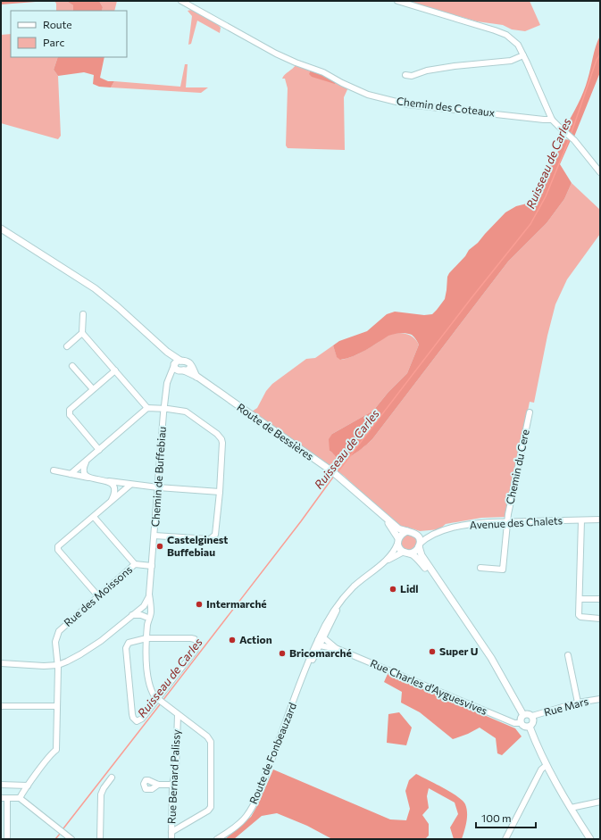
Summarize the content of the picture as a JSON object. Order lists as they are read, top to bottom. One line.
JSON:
{"streets":{"main road":["Route de Bessières"],"street":["Chemin des Coteaux","Chemin du Cere","Chemin de Buffebiau","Avenue des Chalets","Rue des Moissons","Rue Charles d'Ayguesvives","Rue Mars","Route de Fonbeauzard","Rue Bernard Palissy"]},"crossings":[["Route de Bessières","Chemin de Buffebiau"],["Route de Bessières","Avenue des Chalets"],["Route de Bessières","Rue Charles d'Ayguesvives"],["Route de Bessières","Rue Mars"],["Chemin du Cere","Avenue des Chalets"],["Chemin de Buffebiau","Rue des Moissons"],["Rue Charles d'Ayguesvives","Rue Mars"],["Rue Charles d'Ayguesvives","Route de Fonbeauzard"]],"water":["Ruisseau de Carles"],"places":["Castelginest Buffebiau","Lidl","Intermarché","Action","Super U","Bricomarché"],"legend":["Route","Parc"],"scale_bar":"100 m"}
